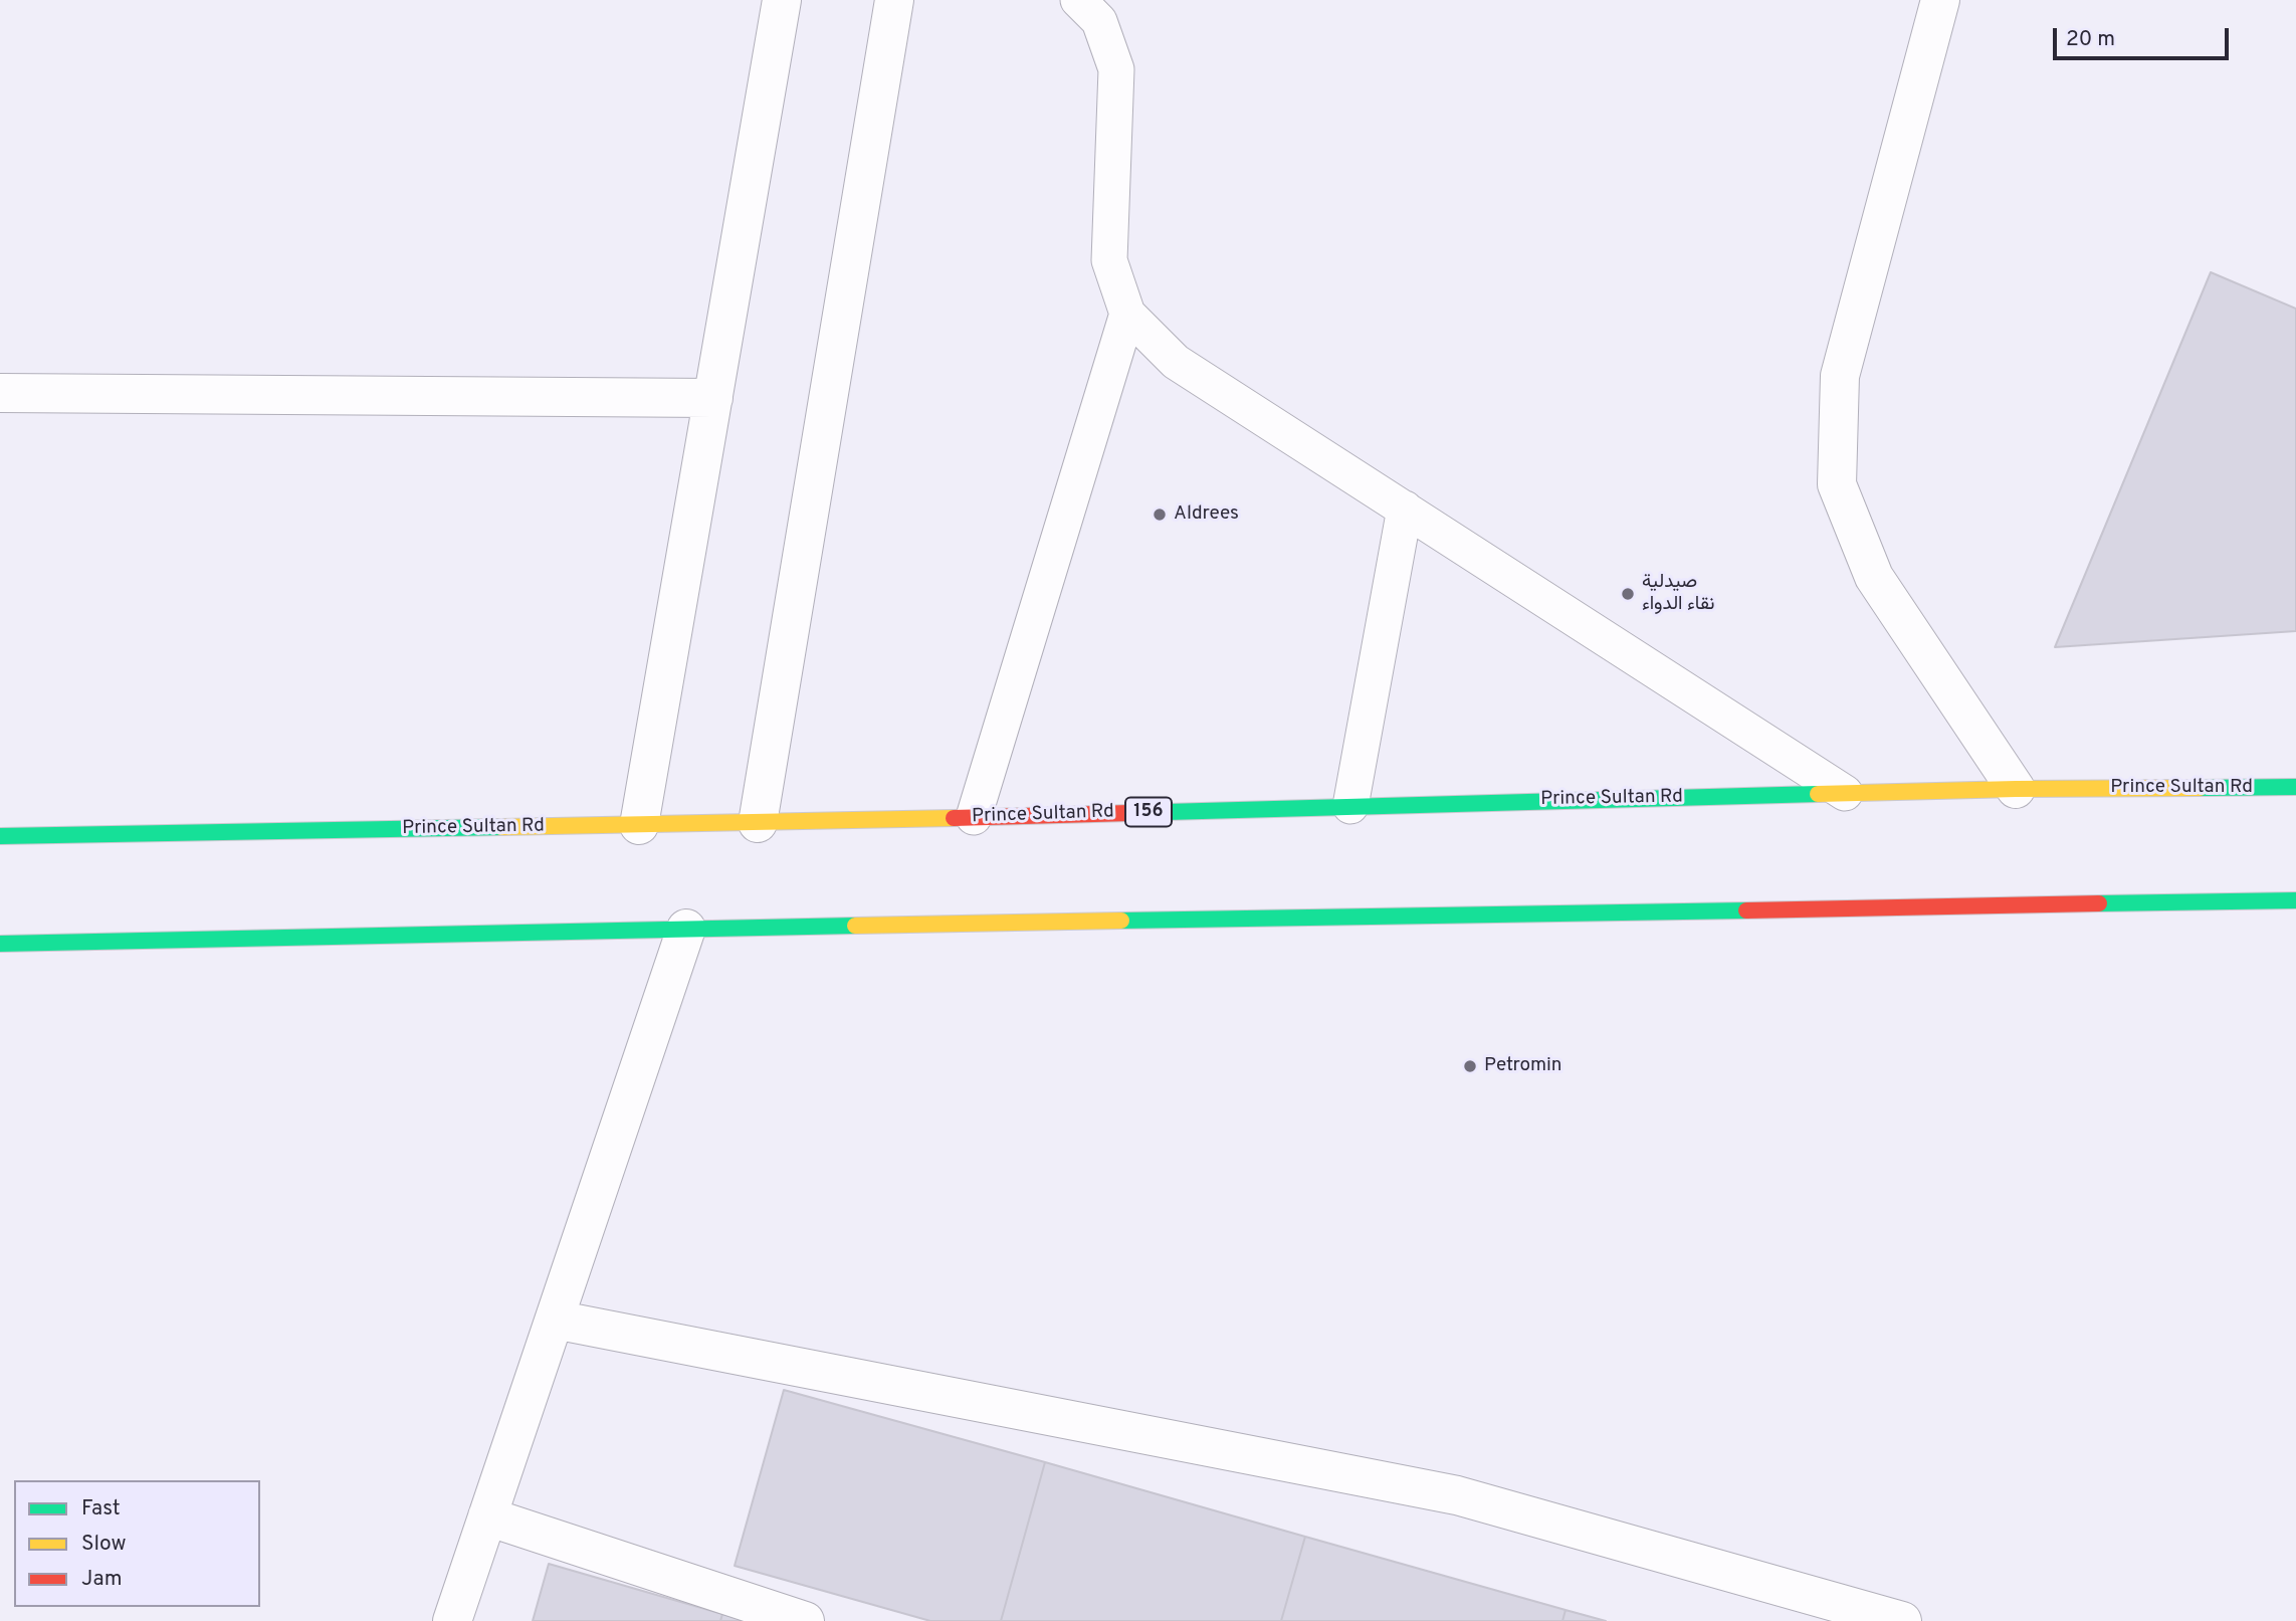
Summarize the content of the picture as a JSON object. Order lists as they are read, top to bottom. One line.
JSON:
{"streets":{"highway":["Prince Sultan Rd","156"]},"places":["Aldrees","صيدلية نقاء الدواء","Petromin"],"legend":["Fast","Slow","Jam"],"scale_bar":"20 m"}
